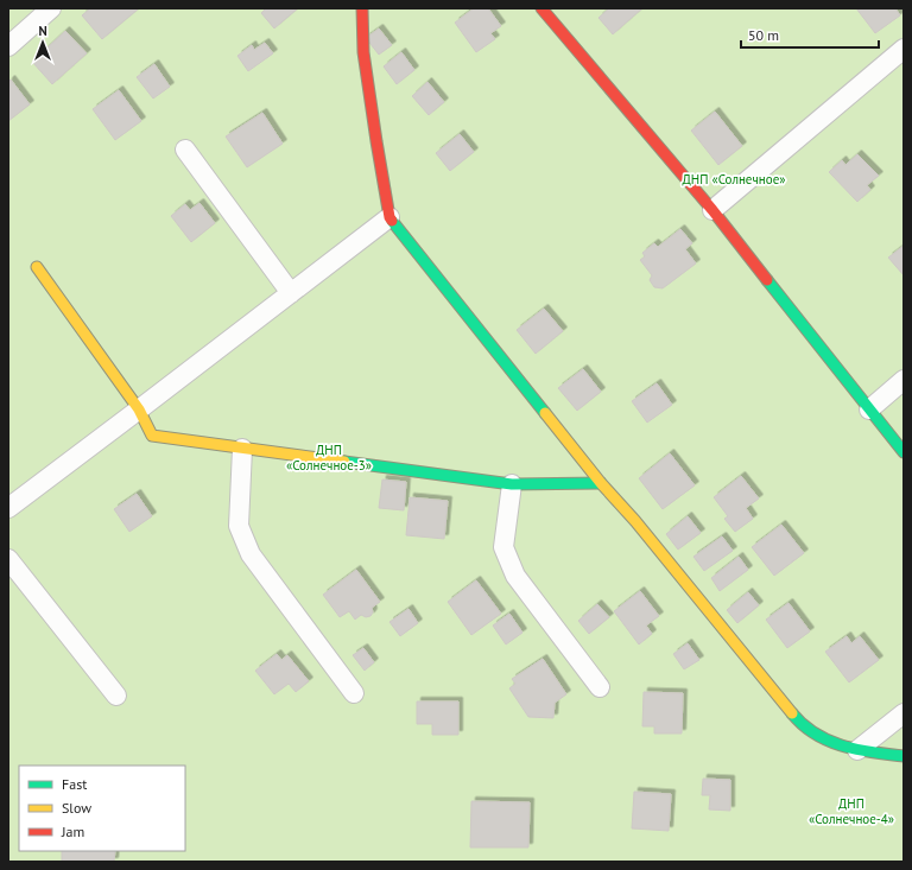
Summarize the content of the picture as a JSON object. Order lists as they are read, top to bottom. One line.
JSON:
{"parks":["ДНП «Солнечное»","ДНП «Солнечное-3»","ДНП «Солнечное-4»"],"legend":["Fast","Slow","Jam"],"scale_bar":"50 m","north":"top"}
